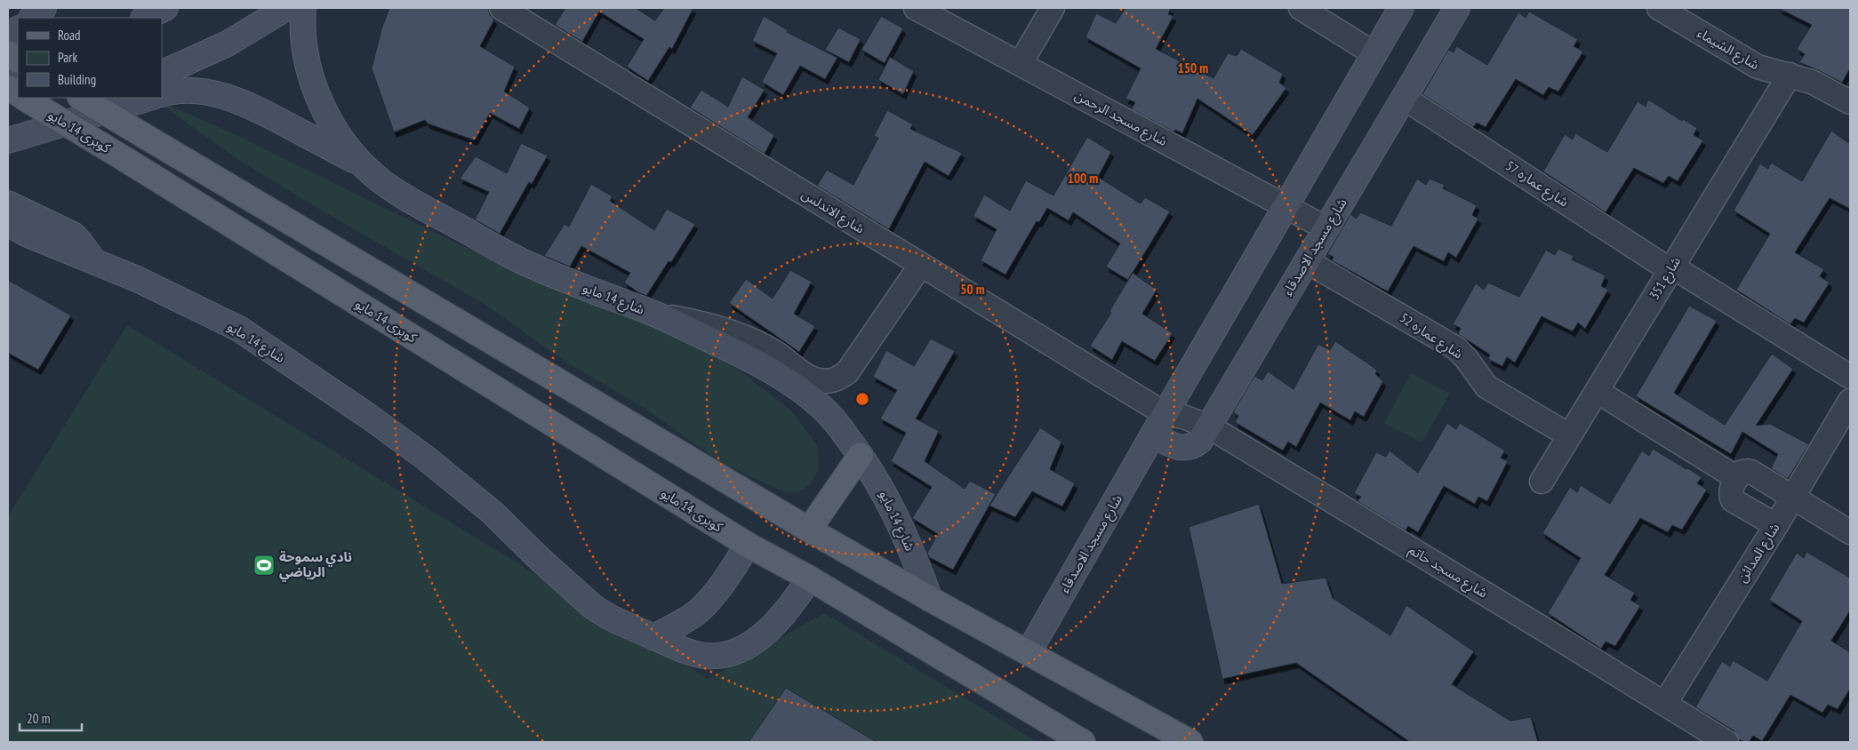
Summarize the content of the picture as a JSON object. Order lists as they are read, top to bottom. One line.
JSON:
{"streets":{"main road":["كوبرى 14 مايو","شارع مسجد الاصدقاء","شارع 14 مايو"],"street":["شارع الشيماء","شارع مسجد الرحمن","شارع عماره 57","شارع الاندلس","شارع 351","شارع عماره 52","شارع المدائن","شارع مسجد حاتم"]},"crossings":[["شارع الشيماء","شارع 351"],["شارع مسجد الرحمن","شارع مسجد الاصدقاء"],["شارع عماره 57","شارع مسجد الاصدقاء"],["شارع عماره 57","شارع 351"],["شارع الاندلس","شارع مسجد الاصدقاء"],["شارع الاندلس","شارع مسجد حاتم"],["شارع مسجد الاصدقاء","شارع عماره 52"],["شارع مسجد الاصدقاء","شارع مسجد حاتم"],["شارع 351","شارع عماره 52"],["شارع المدائن","شارع مسجد حاتم"]],"places":{"sports":["نادي سموحة الرياضي"]},"legend":["Road","Park","Building"],"scale_bar":"20 m","rings":["150 m","100 m","50 m"]}
